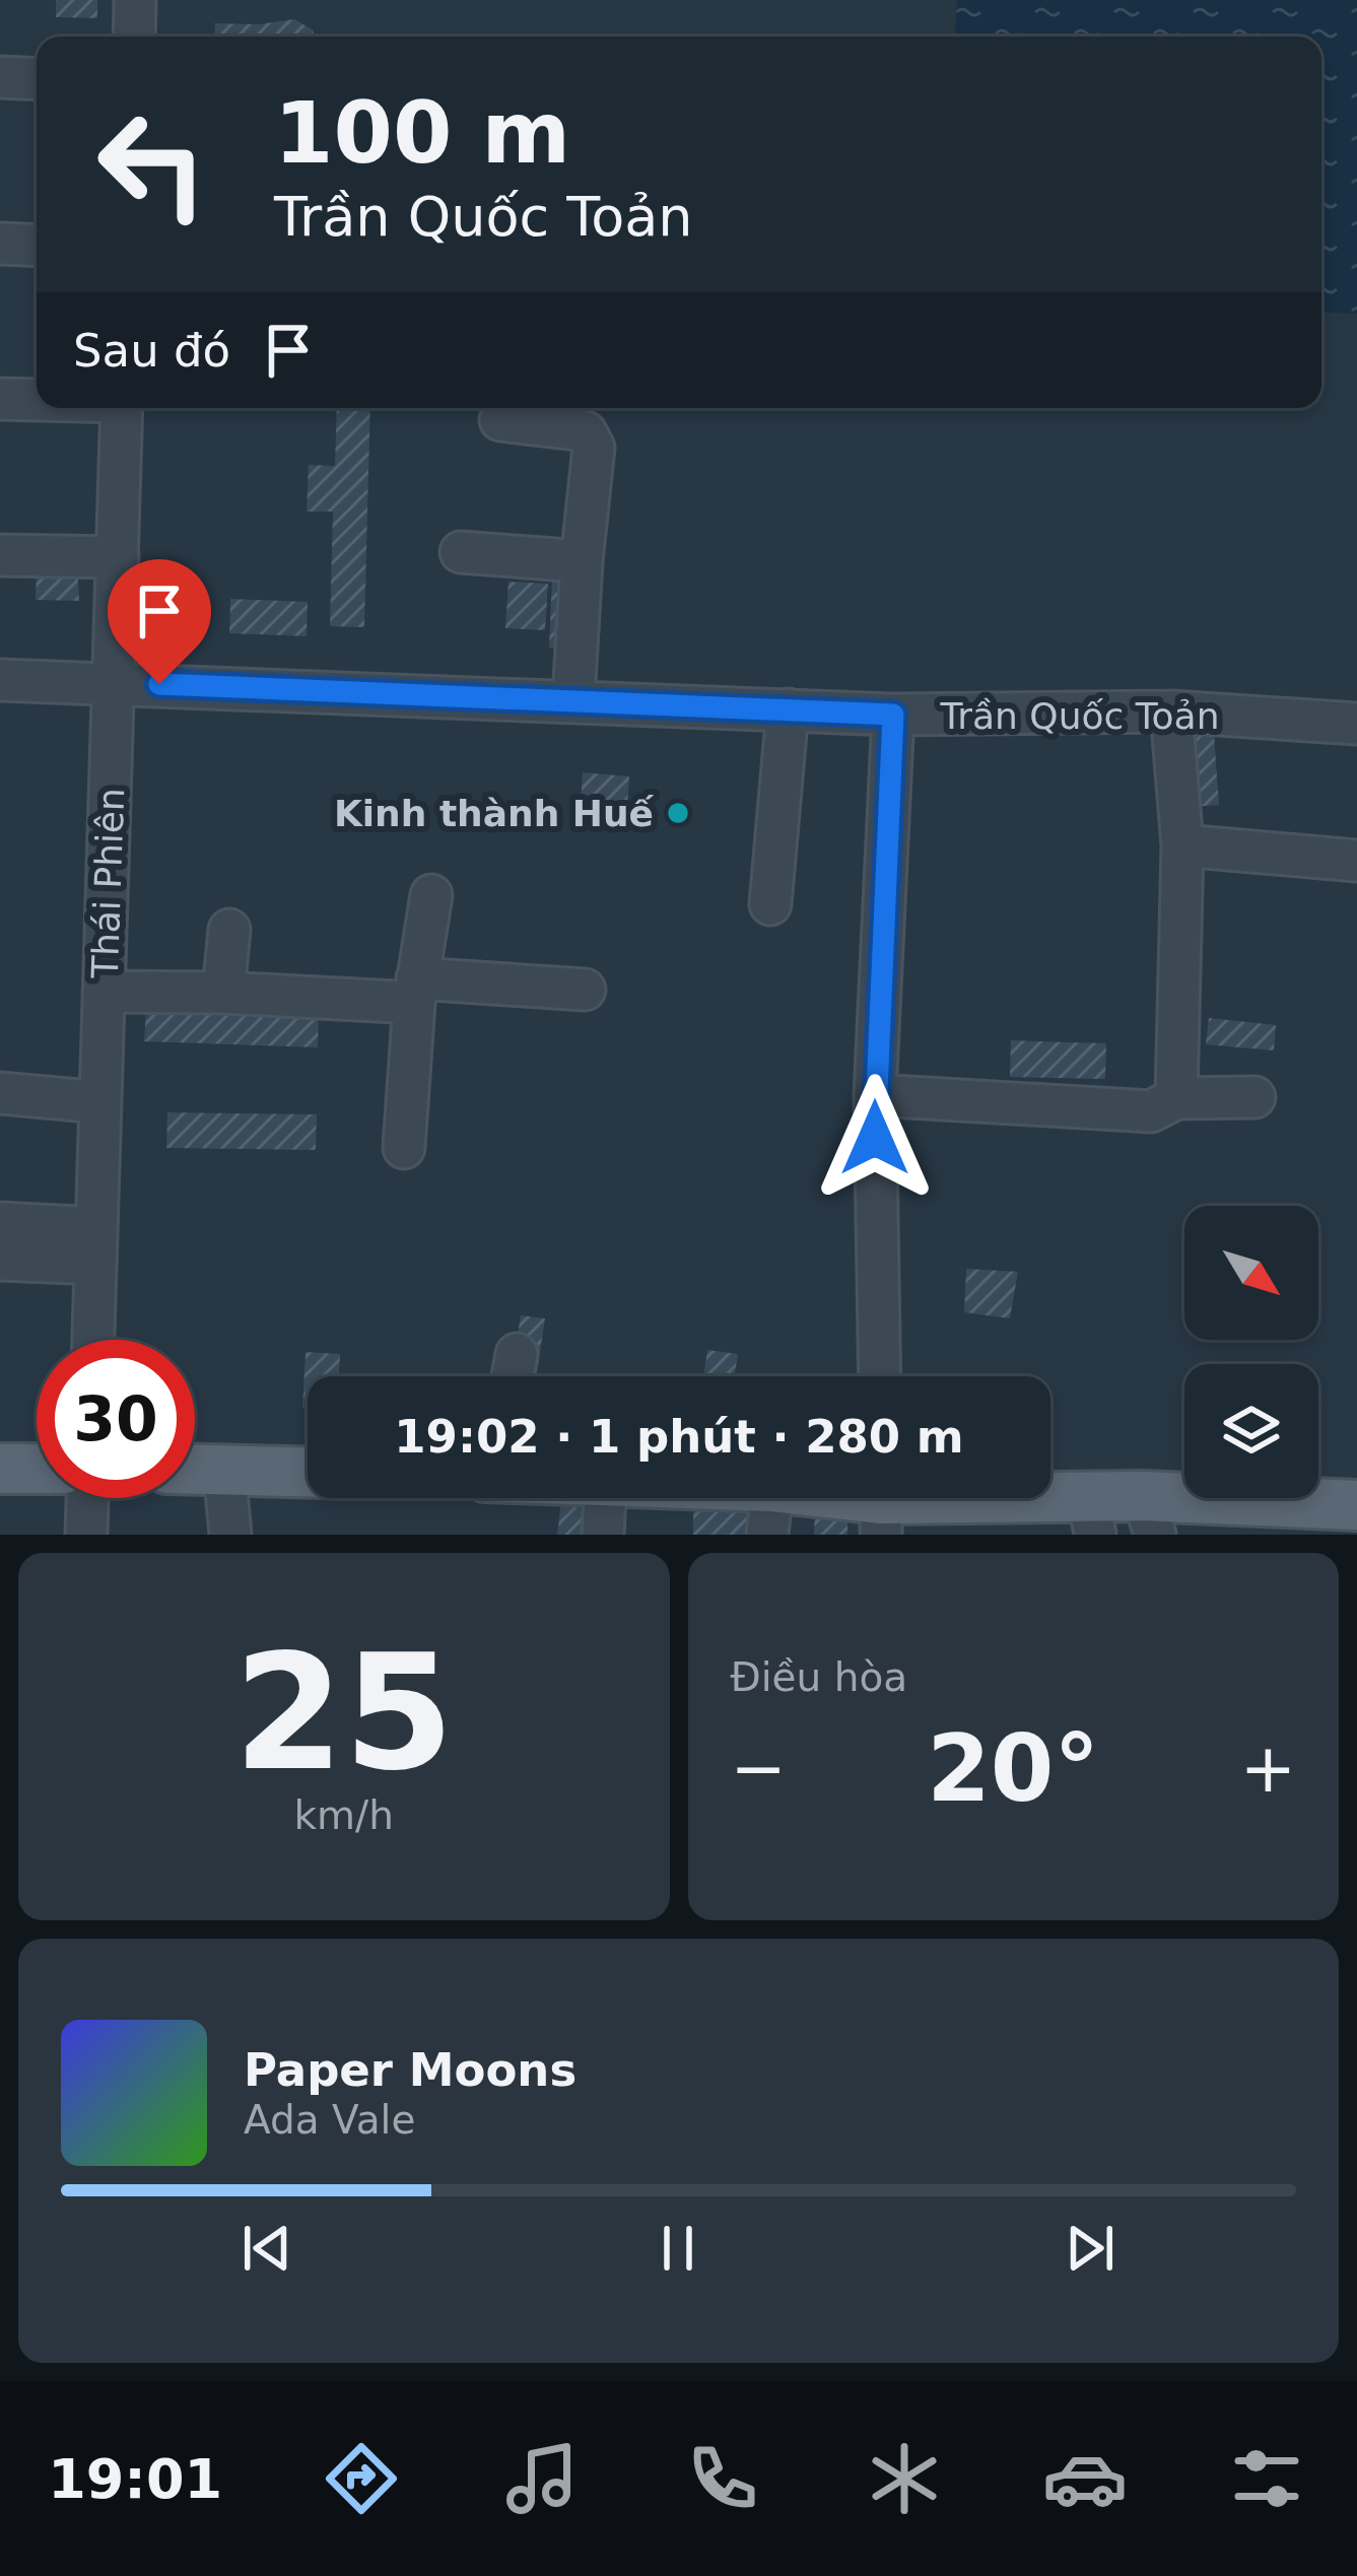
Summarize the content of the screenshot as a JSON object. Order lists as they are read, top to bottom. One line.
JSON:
{"streets":{"street":["Trần Quốc Toản","Thái Phiên"]},"crossings":[["Trần Quốc Toản","Thái Phiên"]],"places":["Kinh thành Huế"],"north":"bottom right","page":{"turn":["100 m","Trần Quốc Toản"],"then":"Sau đó","limit":"30","trip":"19:02 · 1 phút · 280 m","tile":[["25","km/h"],"Điều hòa"],"heat":["−","20°","+"],"song":["Paper Moons","Ada Vale"],"tabs":"19:01"}}
